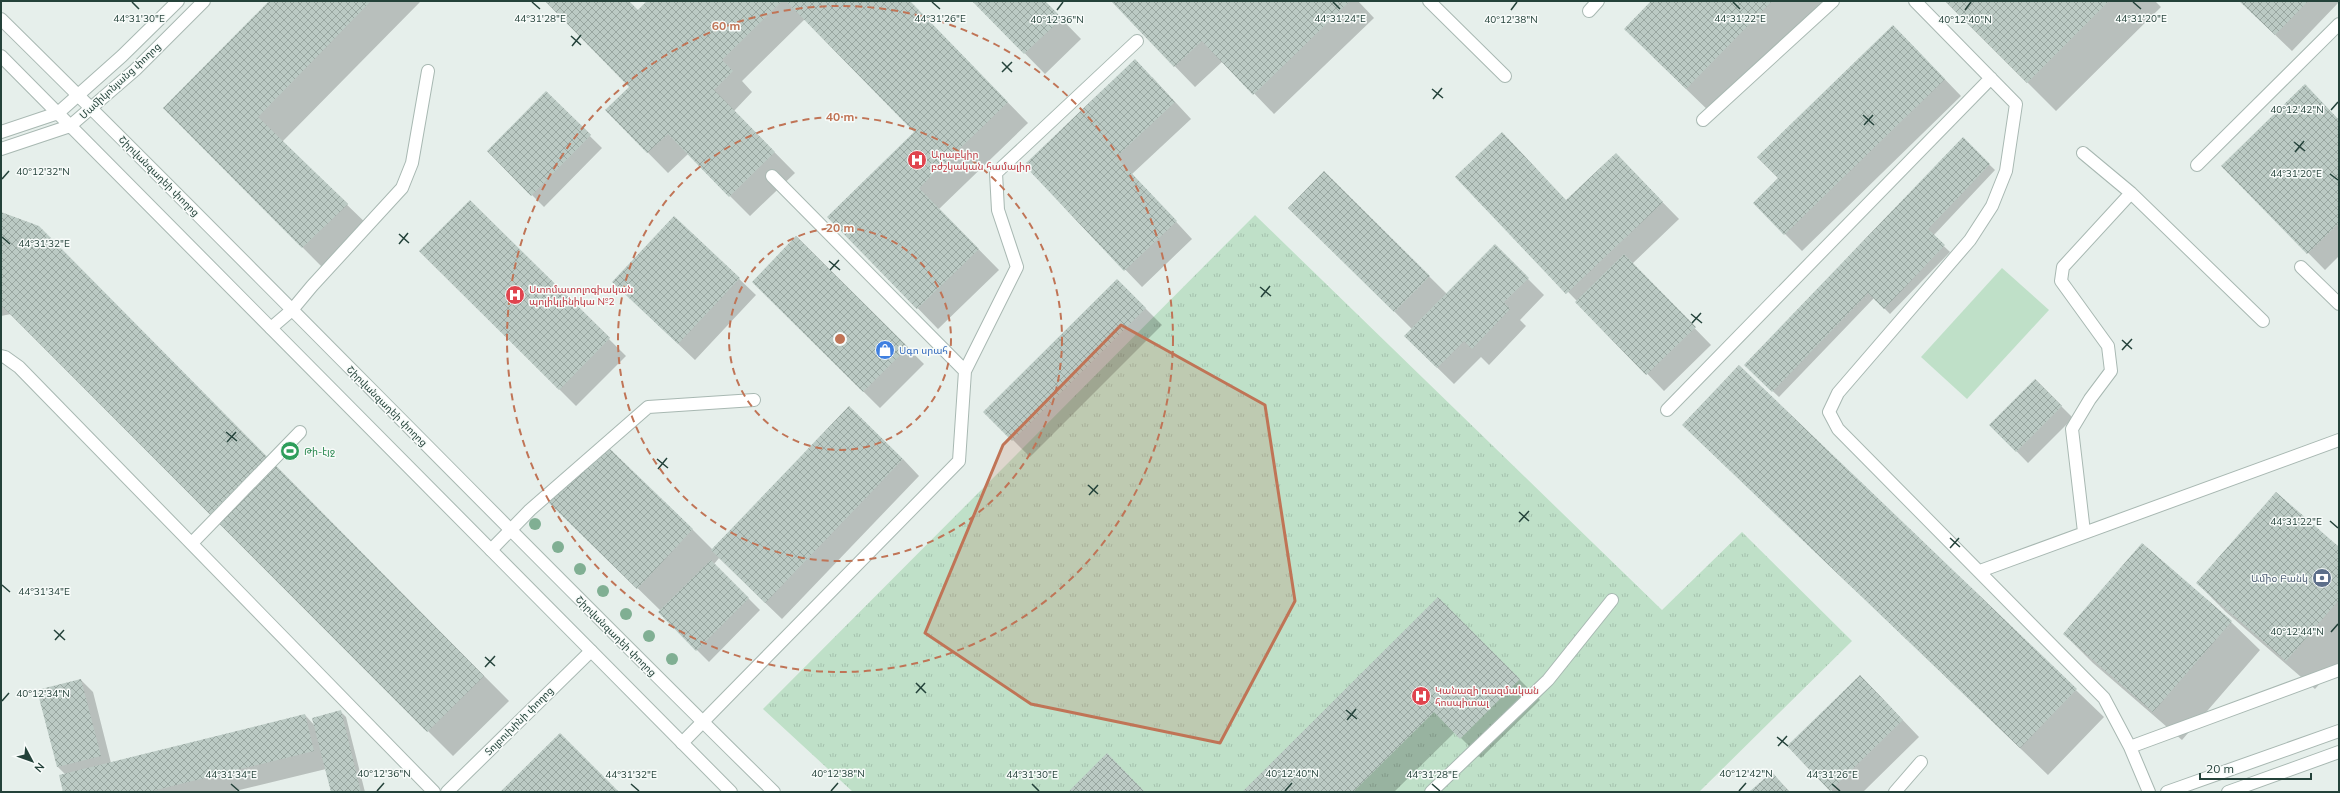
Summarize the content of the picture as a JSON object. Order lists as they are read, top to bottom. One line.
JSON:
{"streets":{"street":["Մամիկոնյանց փողոց","Շիրվանզադեի փողոց","Տոլբուխինի փողոց"]},"crossings":[["Մամիկոնյանց փողոց","Շիրվանզադեի փողոց"]],"places":{"hospital":["Արաբկիր բժշկական համալիր","Ստոմատոլոգիական պոլիկլինիկա №2","Կանազի ռազմական հոսպիտալ"],"shop":["Սգո սրահ"],"sports":["Թի-էյջ"],"bank":["Ամիօ Բանկ"]},"scale_bar":"20 m","north":"bottom right","coordinates":["44°31'30\"E","44°31'28\"E","44°31'26\"E","44°31'24\"E","44°31'22\"E","44°31'20\"E","40°12'36\"N","40°12'38\"N","40°12'40\"N","40°12'42\"N","40°12'32\"N","44°31'32\"E","44°31'34\"E","40°12'44\"N","40°12'34\"N"],"rings":["60 m","40 m","20 m"]}
